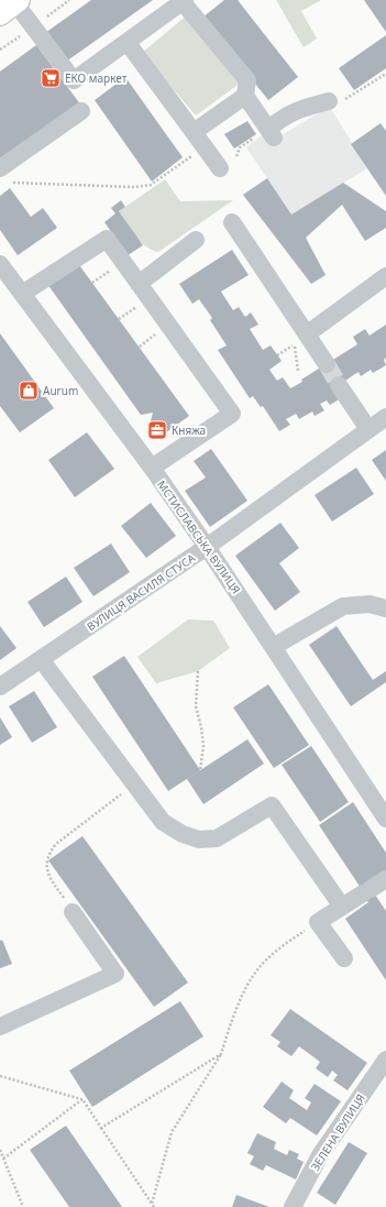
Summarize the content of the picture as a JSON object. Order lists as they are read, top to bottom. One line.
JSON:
{"streets":{"street":["МСТИСЛАВСЬКА ВУЛИЦЯ","ВУЛИЦЯ ВАСИЛЯ СТУСА","ЗЕЛЕНА ВУЛИЦЯ"]},"crossings":[["МСТИСЛАВСЬКА ВУЛИЦЯ","ВУЛИЦЯ ВАСИЛЯ СТУСА"]],"places":{"supermarket":["ЕКО маркет"],"shop":["Aurum"],"office":["Княжа"]}}
